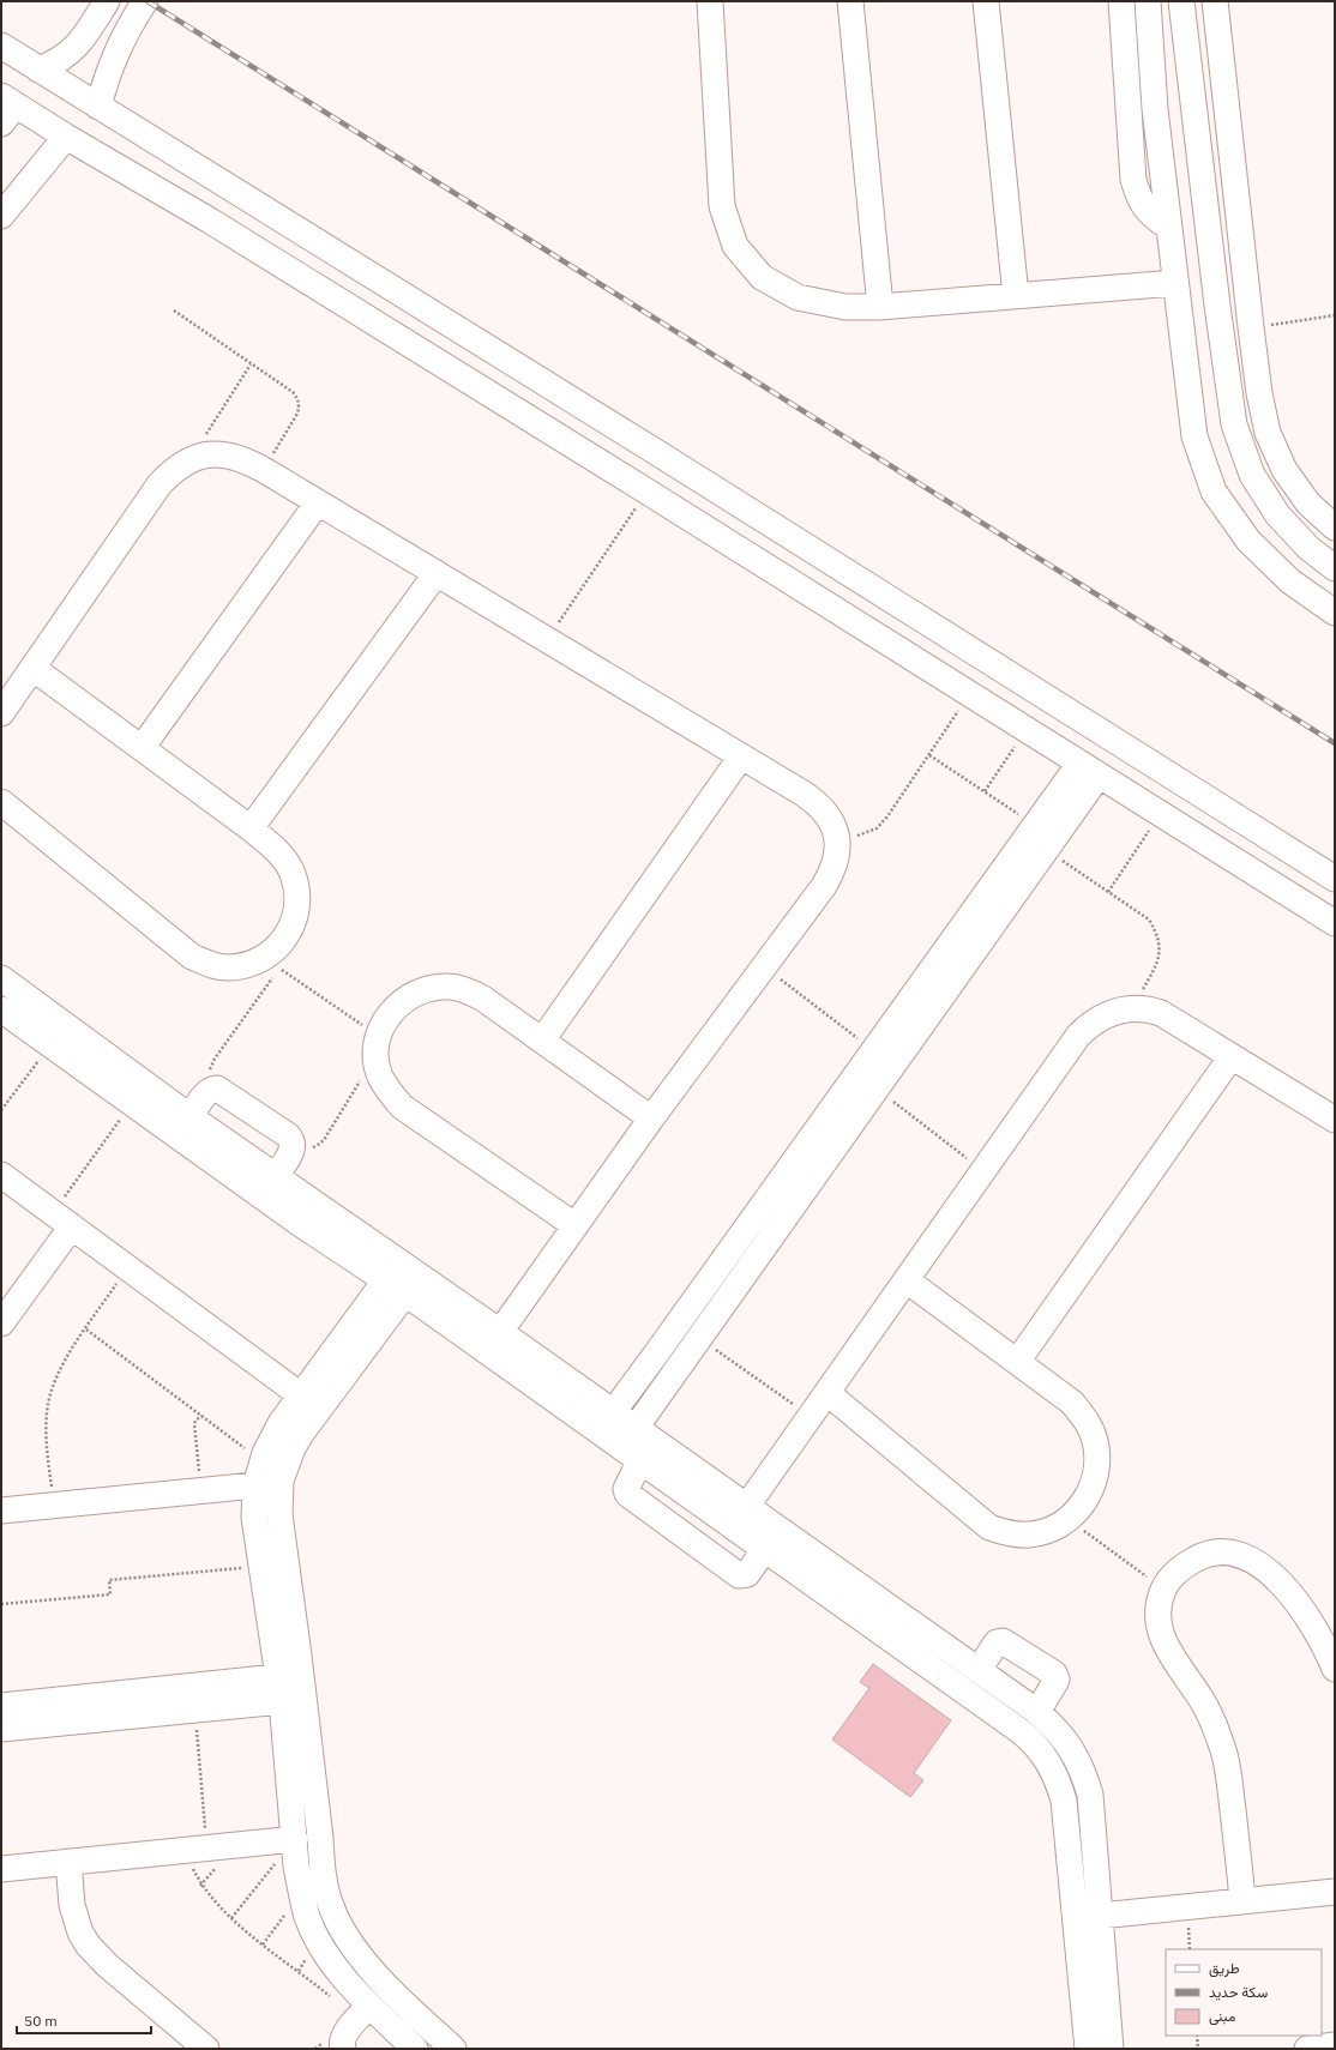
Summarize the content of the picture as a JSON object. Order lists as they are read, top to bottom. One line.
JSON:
{"legend":["طريق","سكة حديد","مبنى"],"scale_bar":"50 m"}
